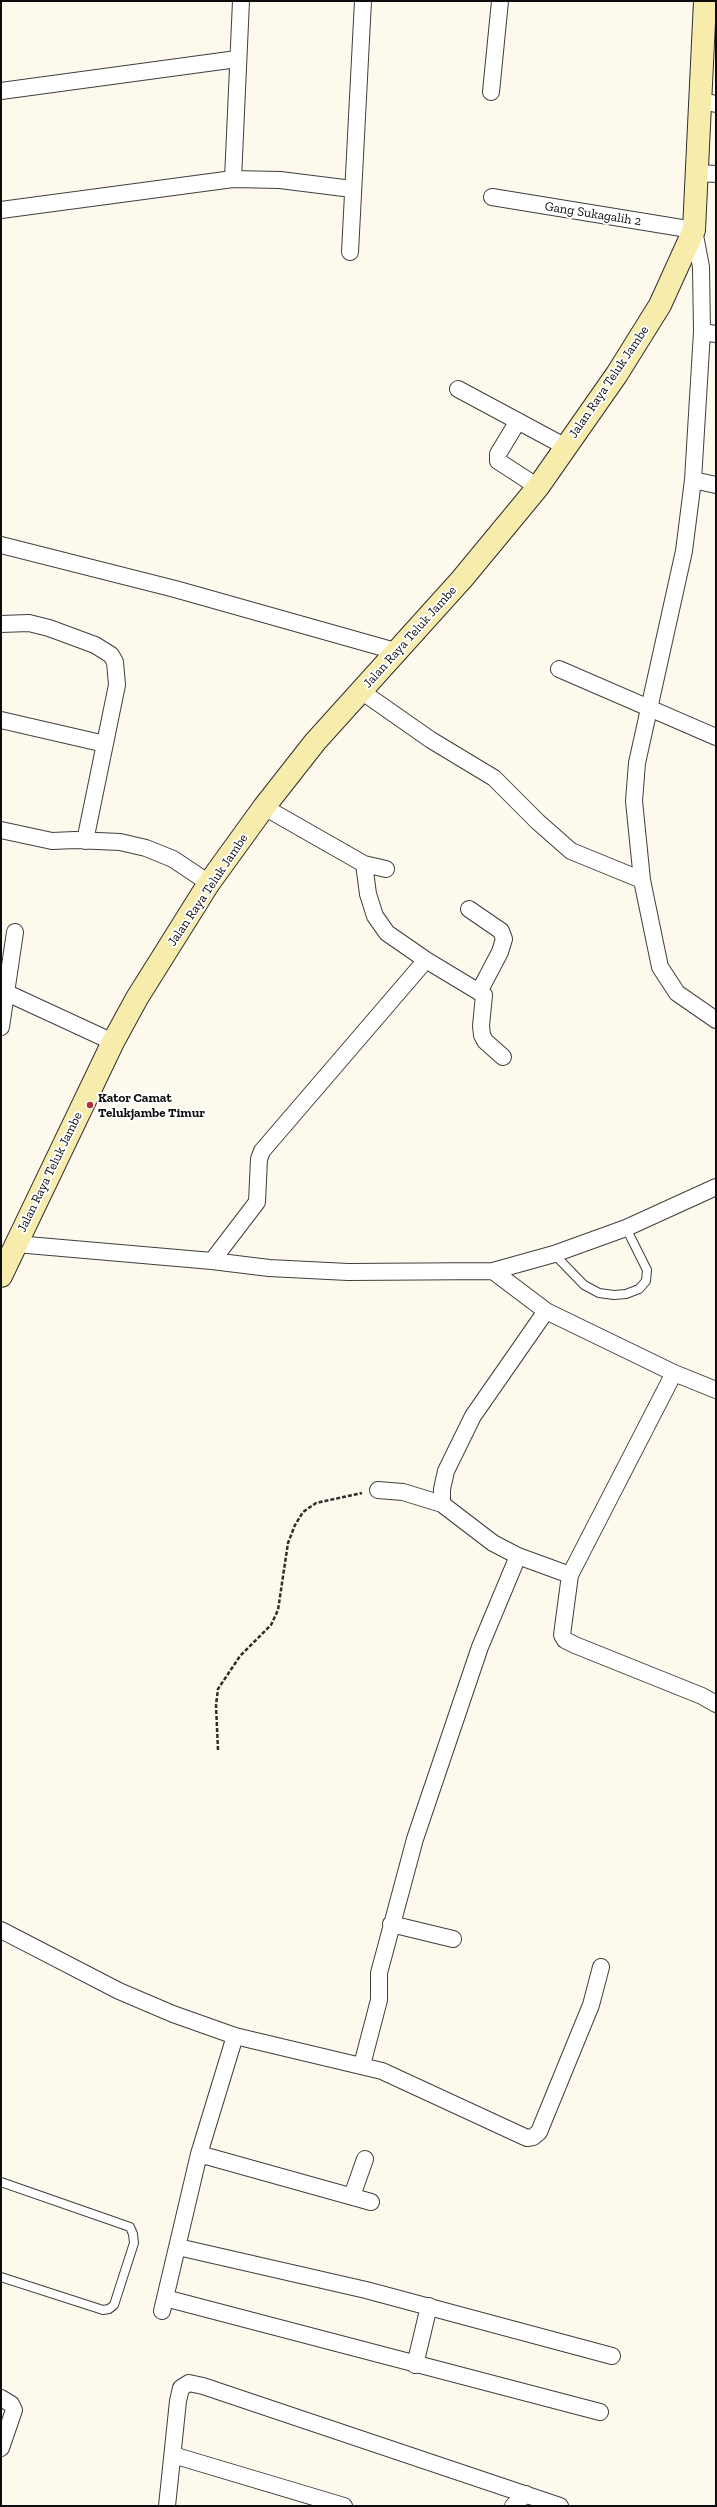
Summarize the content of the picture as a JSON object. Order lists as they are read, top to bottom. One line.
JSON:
{"streets":{"main road":["Jalan Raya Teluk Jambe"],"street":["Gang Sukagalih 2"]},"crossings":[["Gang Sukagalih 2","Jalan Raya Teluk Jambe"]],"places":["Kator Camat Telukjambe Timur"]}
